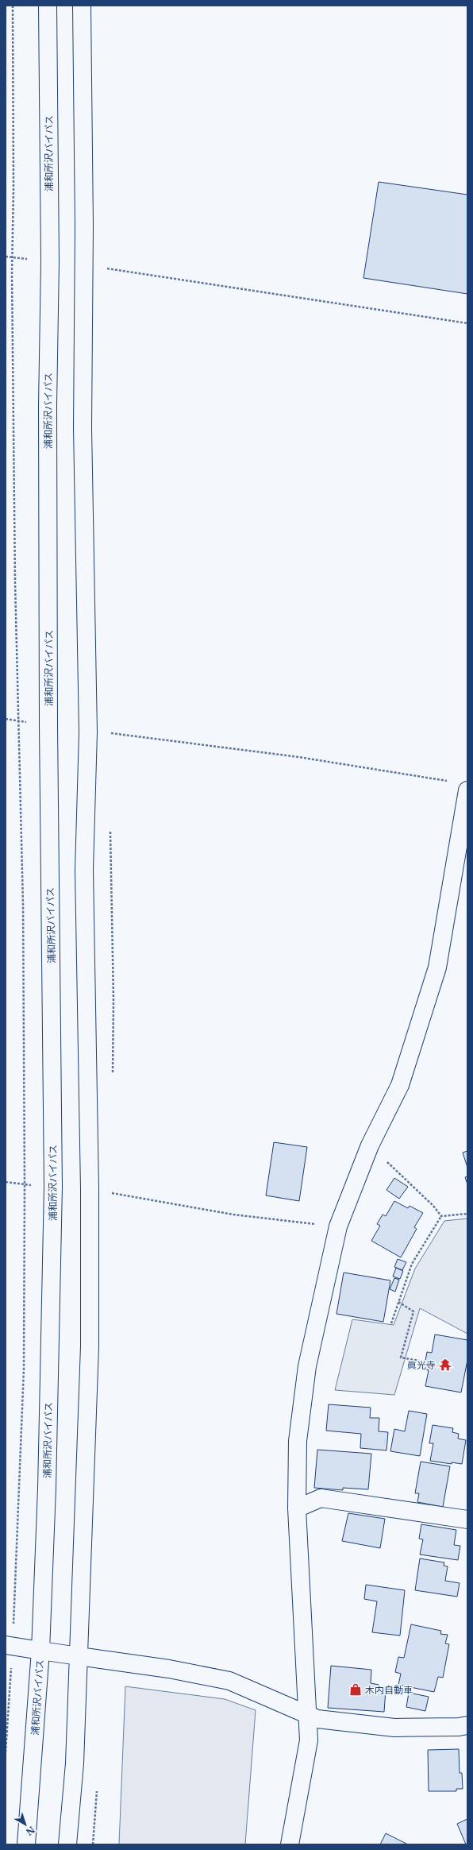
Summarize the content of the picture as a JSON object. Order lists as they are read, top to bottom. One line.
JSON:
{"streets":{"main road":["浦和所沢バイパス"]},"places":{"temple":["眞光寺"],"shop":["木内自動車"]},"north":"bottom right"}
